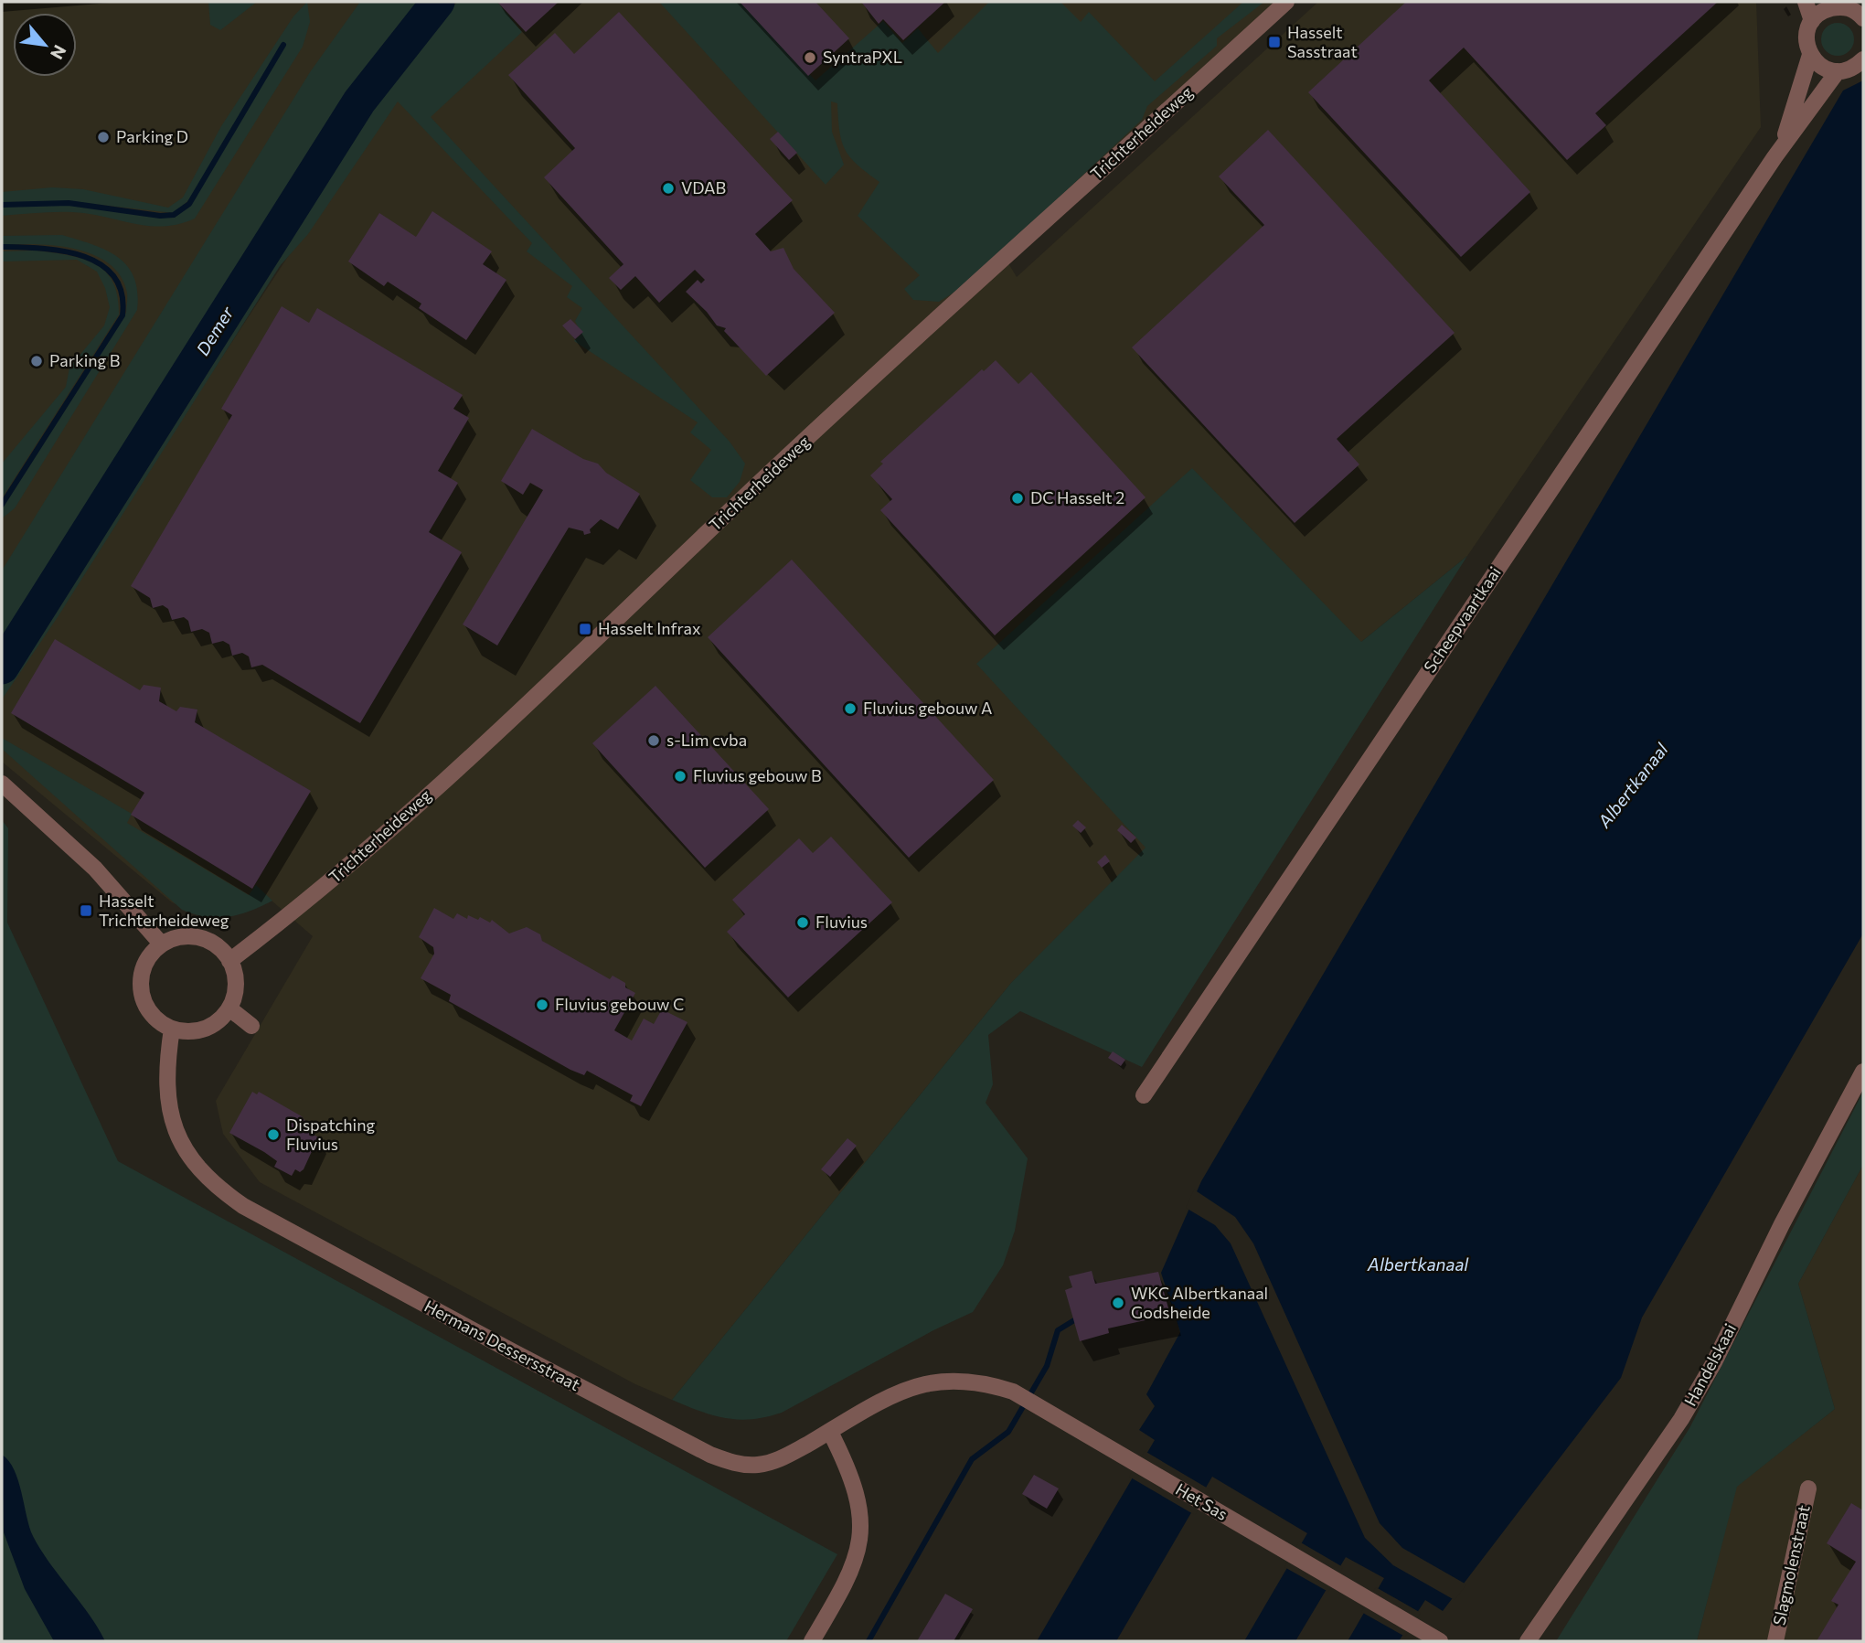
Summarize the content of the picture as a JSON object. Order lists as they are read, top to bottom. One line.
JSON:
{"streets":{"street":["Trichterheideweg","Scheepvaartkaai","Hermans Dessersstraat","Handelskaai","Het Sas","Slagmolenstraat"]},"crossings":[["Trichterheideweg","Hermans Dessersstraat"],["Hermans Dessersstraat","Het Sas"]],"water":["Demer","Albertkanaal"],"places":{"transit":["Hasselt Sasstraat","Hasselt Infrax","Hasselt Trichterheideweg"],"other":["SyntraPXL","Parking D","VDAB","Parking B","DC Hasselt 2","Fluvius gebouw A","s-Lim cvba","Fluvius gebouw B","Fluvius","Fluvius gebouw C","Dispatching Fluvius","WKC Albertkanaal Godsheide"]},"north":"bottom right"}
